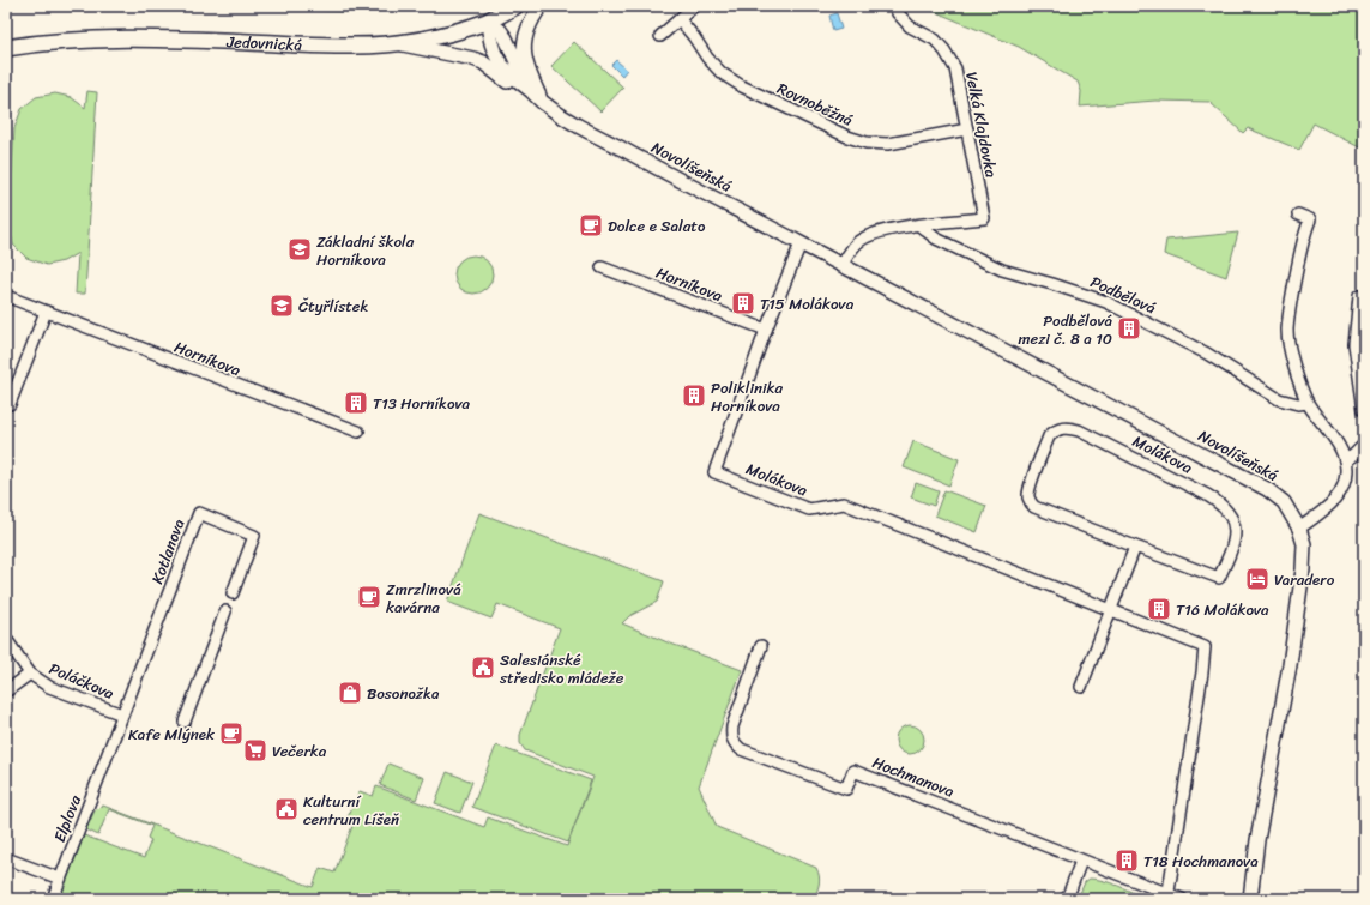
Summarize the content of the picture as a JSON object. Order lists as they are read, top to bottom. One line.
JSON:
{"streets":{"main road":["Jedovnická"],"street":["Rovnoběžná","Velká Klajdovka","Novolíšeňská","Horníkova","Podbělová","Molákova","Kotlanova","Poláčkova","Hochmanova","Elplova"]},"crossings":[["Jedovnická","Novolíšeňská"],["Rovnoběžná","Velká Klajdovka"],["Velká Klajdovka","Podbělová"],["Novolíšeňská","Molákova"],["Horníkova","Molákova"],["Molákova","Hochmanova"],["Kotlanova","Poláčkova"],["Kotlanova","Elplova"],["Poláčkova","Elplova"]],"places":{"cafe":["Dolce e Salato","Zmrzlinová kavárna","Kafe Mlýnek"],"school or university":["Základní škola Horníkova","Čtyřlístek"],"building":["T15 Molákova","Podbělová mezi č. 8 a 10","Poliklinika Horníkova","T13 Horníkova","T16 Molákova","T18 Hochmanova"],"hotel":["Varadero"],"public building":["Salesiánské středisko mládeže","Kulturní centrum Líšeň"],"shop":["Bosonožka"],"supermarket":["Večerka"]}}
